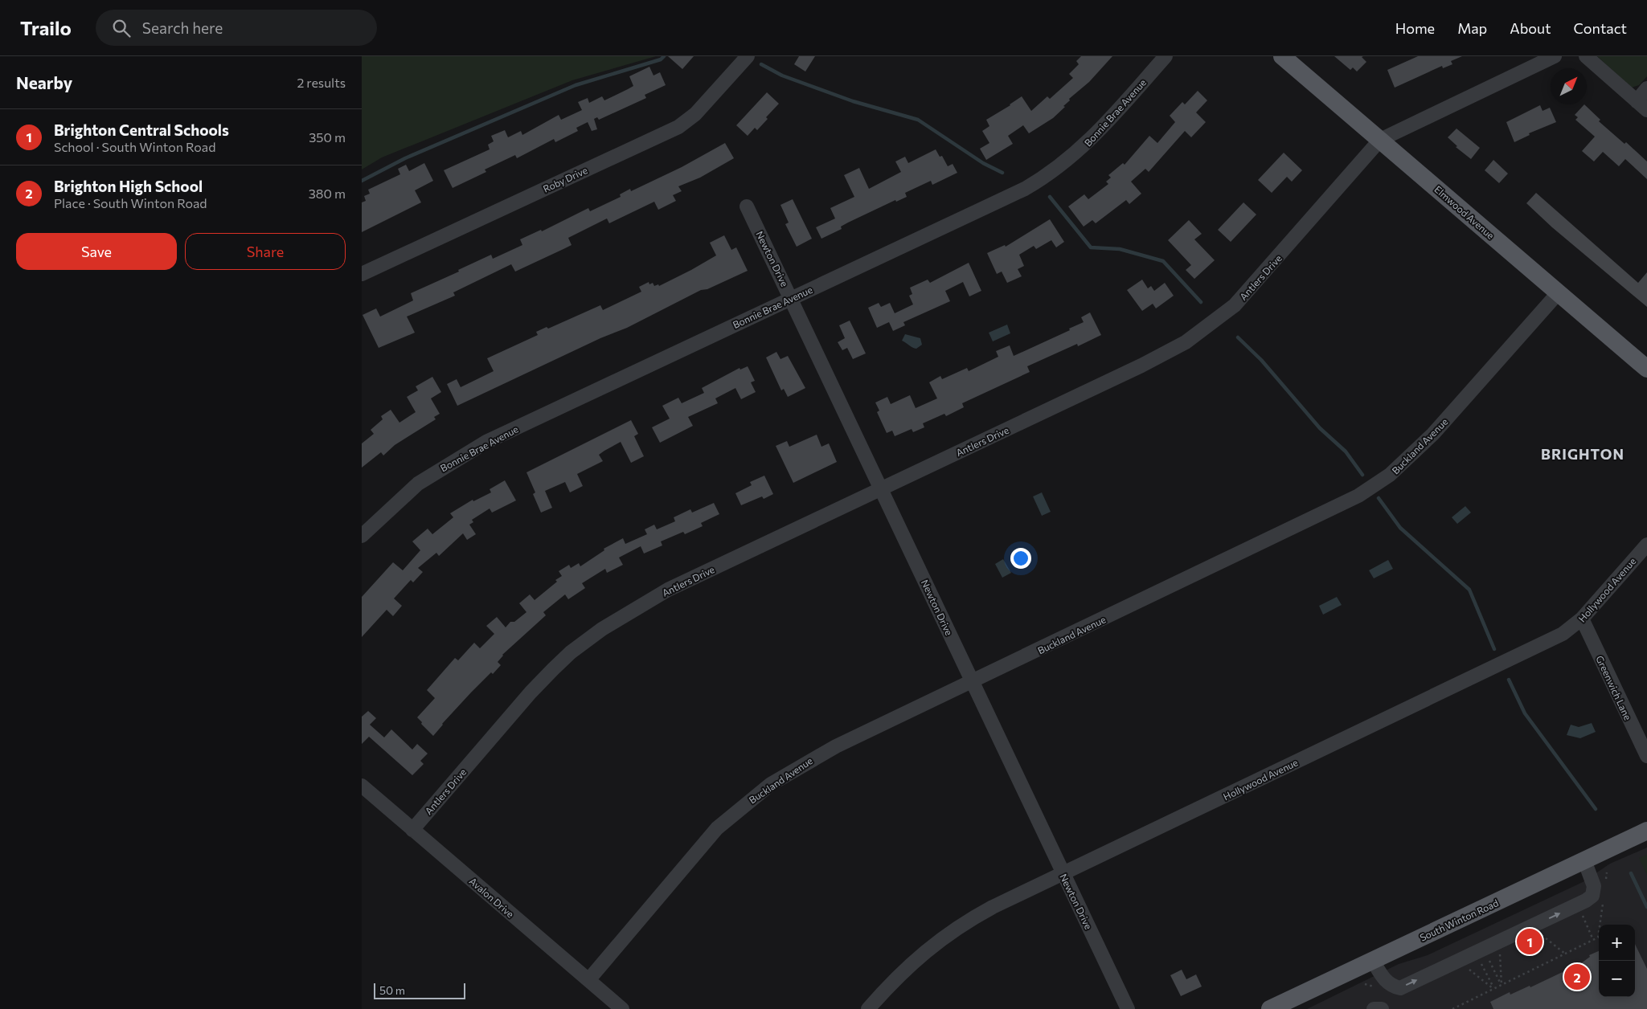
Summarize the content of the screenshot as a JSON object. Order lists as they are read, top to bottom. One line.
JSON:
{"streets":{"main road":["Elmwood Avenue","South Winton Road"],"street":["Bonnie Brae Avenue","Roby Drive","Newton Drive","Antlers Drive","Buckland Avenue","Hollywood Avenue","Greenwich Lane","Avalon Drive"]},"crossings":[["Bonnie Brae Avenue","Newton Drive"],["Elmwood Avenue","Antlers Drive"],["Elmwood Avenue","Buckland Avenue"],["Newton Drive","Antlers Drive"],["Newton Drive","Buckland Avenue"],["Newton Drive","Hollywood Avenue"],["Antlers Drive","Avalon Drive"],["Buckland Avenue","Avalon Drive"],["Hollywood Avenue","Greenwich Lane"]],"districts":["BRIGHTON"],"scale_bar":"50 m","north":"top right","page":{"header":"Trailo","search":"Search here","nav":["Home","Map","About","Contact"],"heading":["Nearby","2 results"],"list":[{"mark":"1","name":"Brighton Central Schools","note":"School · South Winton Road","value":"350 m"},{"mark":"2","name":"Brighton High School","note":"Place · South Winton Road","value":"380 m"}],"buttons":["Save","Share"],"map_buttons":["+","−"],"pins":["1","2"],"scale":"50 m"}}
